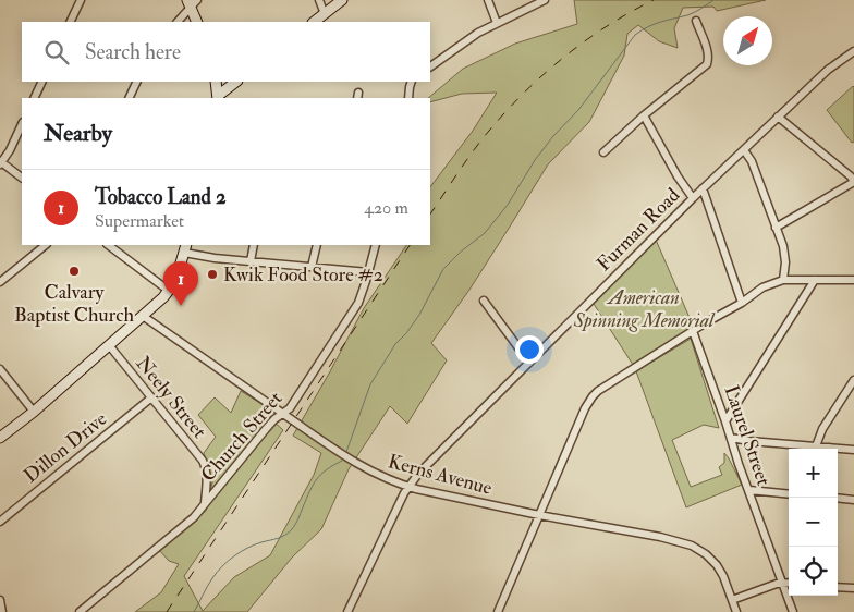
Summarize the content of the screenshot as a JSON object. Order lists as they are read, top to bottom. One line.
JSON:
{"streets":{"street":["Furman Road","Neely Street","Laurel Street","Church Street","Dillon Drive","Kerns Avenue"]},"crossings":[["Furman Road","Kerns Avenue"],["Neely Street","Church Street"],["Neely Street","Dillon Drive"],["Church Street","Kerns Avenue"]],"parks":["American Spinning Memorial"],"places":["Calvary Baptist Church","Kwik Food Store #2"],"north":"top right","page":{"search":"Search here","heading":"Nearby","list":[{"mark":"1","name":"Tobacco Land 2","note":"Supermarket","value":"420 m"}],"pins":"1","map_buttons":["+","−"]}}
